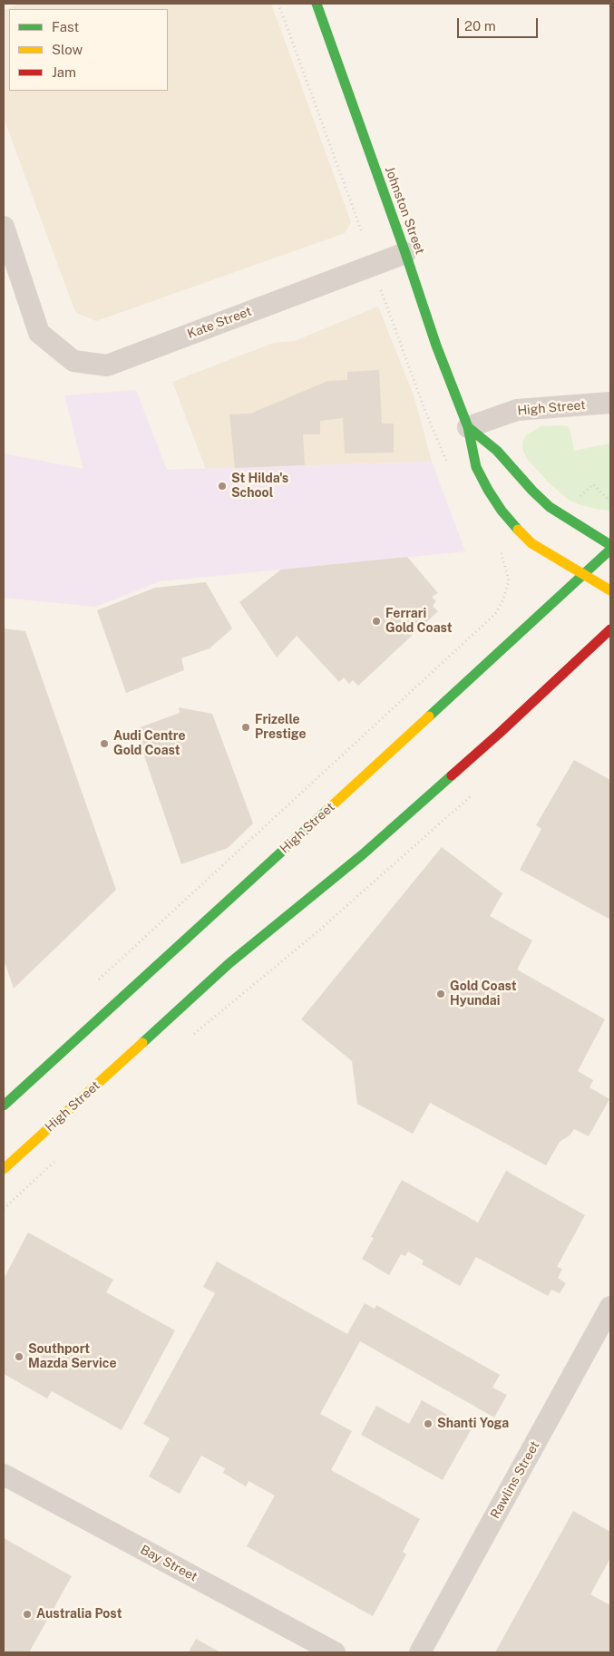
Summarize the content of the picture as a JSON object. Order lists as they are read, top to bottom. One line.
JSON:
{"streets":{"main road":["Johnston Street","High Street"],"street":["Kate Street","Rawlins Street","Bay Street"]},"crossings":[["Johnston Street","Kate Street"],["Johnston Street","High Street"]],"places":["St Hilda's School","Ferrari Gold Coast","Frizelle Prestige","Audi Centre Gold Coast","Gold Coast Hyundai","Southport Mazda Service","Shanti Yoga","Australia Post"],"legend":["Fast","Slow","Jam"],"scale_bar":"20 m"}
